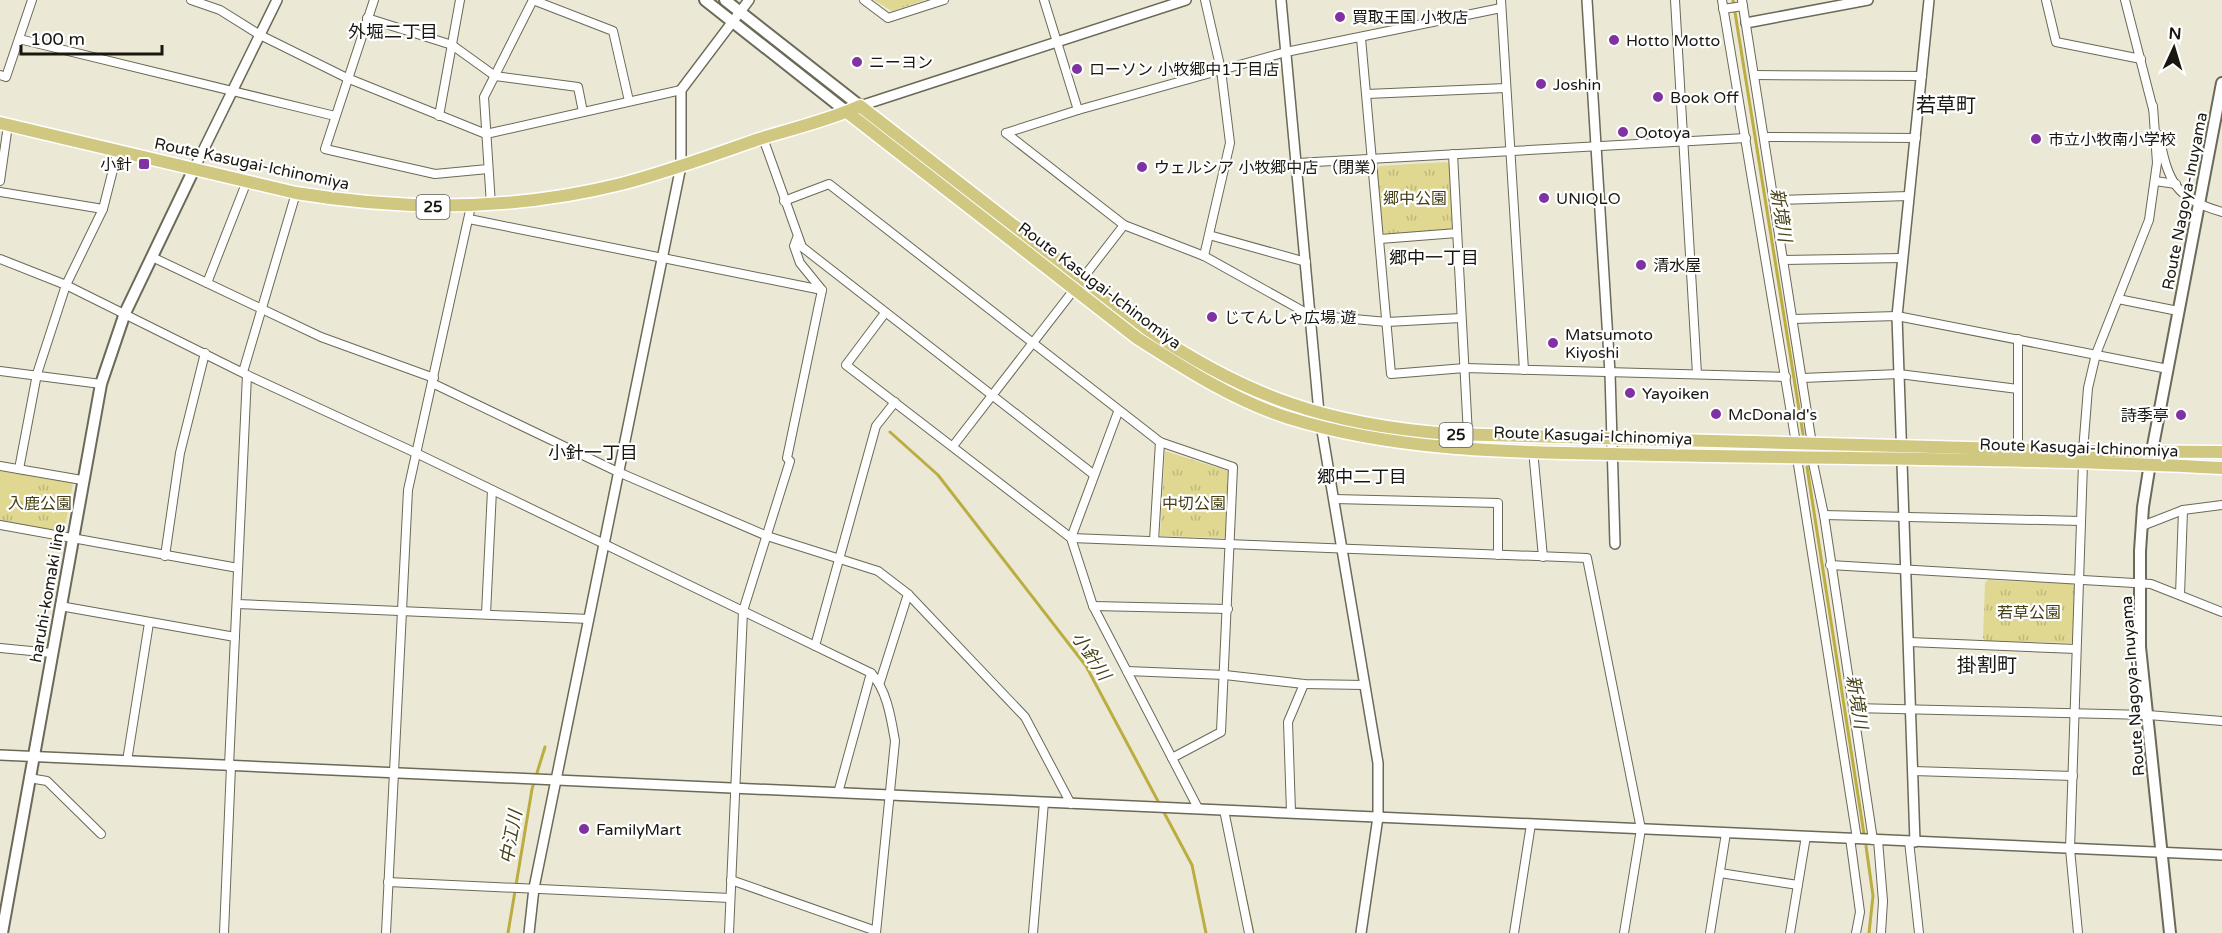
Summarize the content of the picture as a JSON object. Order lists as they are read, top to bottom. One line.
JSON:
{"streets":{"main road":["Route Kasugai-Ichinomiya","Route Nagoya-Inuyama","25","haruhi-komaki line"]},"crossings":[["Route Kasugai-Ichinomiya","Route Nagoya-Inuyama"],["Route Kasugai-Ichinomiya","haruhi-komaki line"]],"districts":["外堀二丁目","若草町","郷中一丁目","小針一丁目","郷中二丁目","掛割町"],"water":["新境川","小針川","中江川"],"parks":["郷中公園","入鹿公園","中切公園","若草公園"],"places":{"other":["買取王国 小牧店","Hotto Motto","ニーヨン","ローソン 小牧郷中1丁目店","Joshin","Book Off","Ootoya","市立小牧南小学校","ウェルシア 小牧郷中店 （閉業）","UNIQLO","清水屋","じてんしゃ広場 遊","Matsumoto Kiyoshi","Yayoiken","McDonald's","詩季亭","FamilyMart"],"transit":["小針"]},"scale_bar":"100 m","north":"top"}
